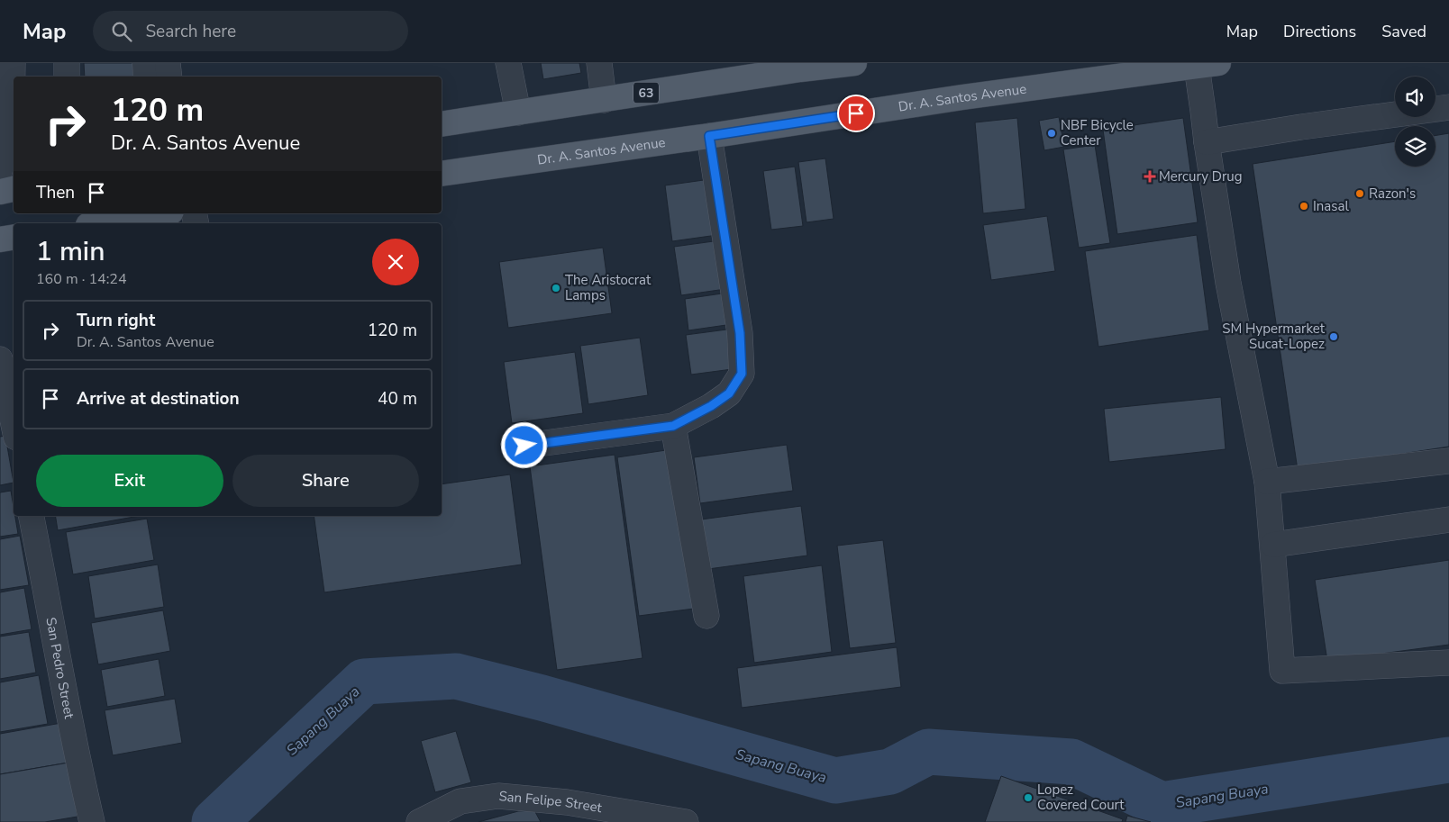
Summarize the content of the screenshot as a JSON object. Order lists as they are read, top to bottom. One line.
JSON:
{"streets":{"main road":["63","Dr. A. Santos Avenue"],"street":["San Pedro Street","San Felipe Street"]},"water":["Sapang Buaya"],"places":{"other":["NBF Bicycle Center","Razon's","Inasal","The Aristocrat Lamps","SM Hypermarket Sucat-Lopez","Lopez Covered Court"],"health":["Mercury Drug"]},"page":{"header":"Map","search":"Search here","nav":["Map","Directions","Saved"],"turn":["120 m","Dr. A. Santos Avenue"],"then":"Then","heading":["1 min","160 m · 14:24"],"list":[{"name":"Turn right","note":"Dr. A. Santos Avenue","value":"120 m"},{"name":"Arrive at destination","value":"40 m"}],"buttons":["Exit","Share"]}}
